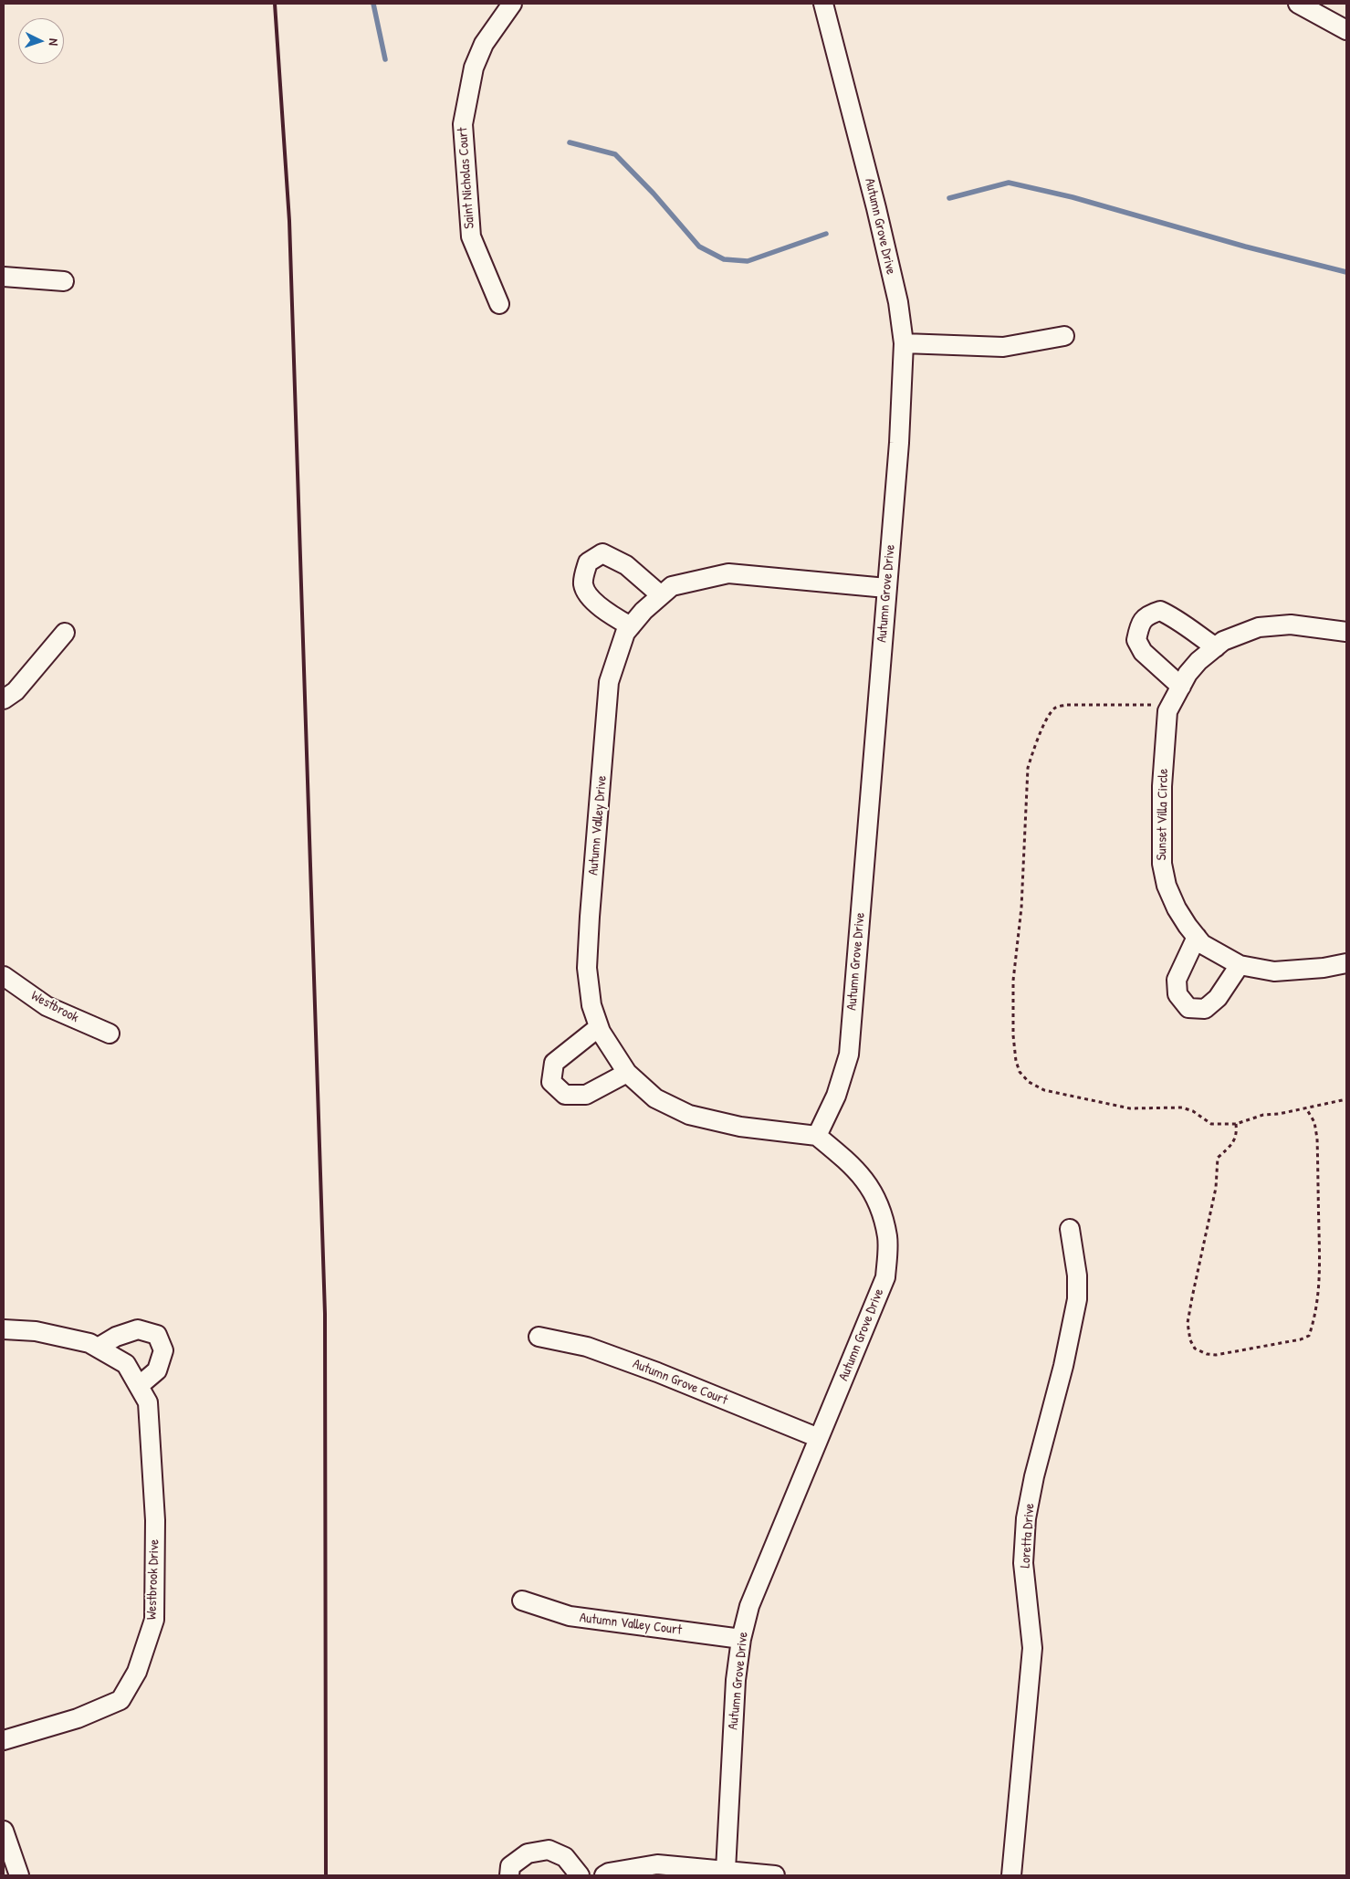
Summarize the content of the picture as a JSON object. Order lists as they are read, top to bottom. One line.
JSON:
{"streets":{"street":["Saint Nicholas Court","Autumn Grove Drive","Sunset Villa Circle","Autumn Valley Drive","Westbrook","Autumn Grove Court","Loretta Drive","Westbrook Drive","Autumn Valley Court"]},"crossings":[["Autumn Grove Drive","Autumn Valley Drive"],["Autumn Grove Drive","Autumn Grove Court"],["Autumn Grove Drive","Autumn Valley Court"]],"north":"right"}
